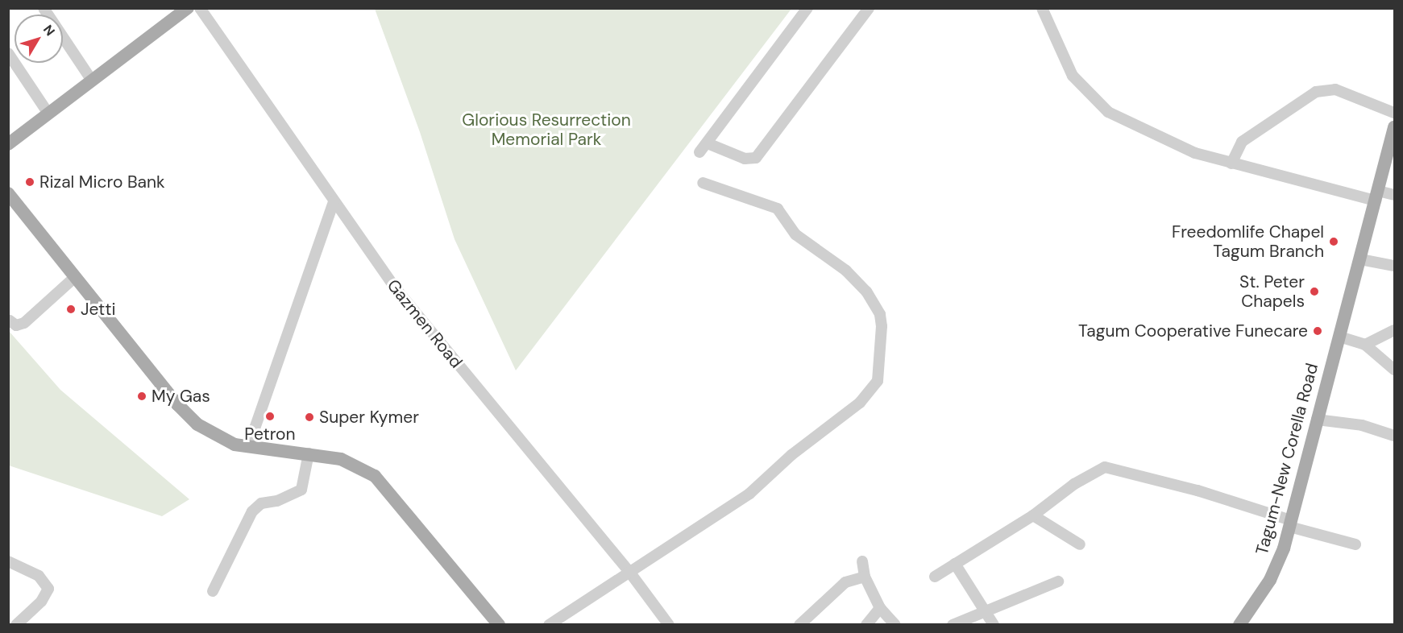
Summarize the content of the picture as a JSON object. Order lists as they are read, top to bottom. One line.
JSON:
{"streets":{"main road":["Tagum-New Corella Road"],"street":["Gazmen Road"]},"parks":["Glorious Resurrection Memorial Park"],"places":["Rizal Micro Bank","Freedomlife Chapel Tagum Branch","St. Peter Chapels","Jetti","Tagum Cooperative Funecare","My Gas","Petron","Super Kymer"],"north":"top right"}
